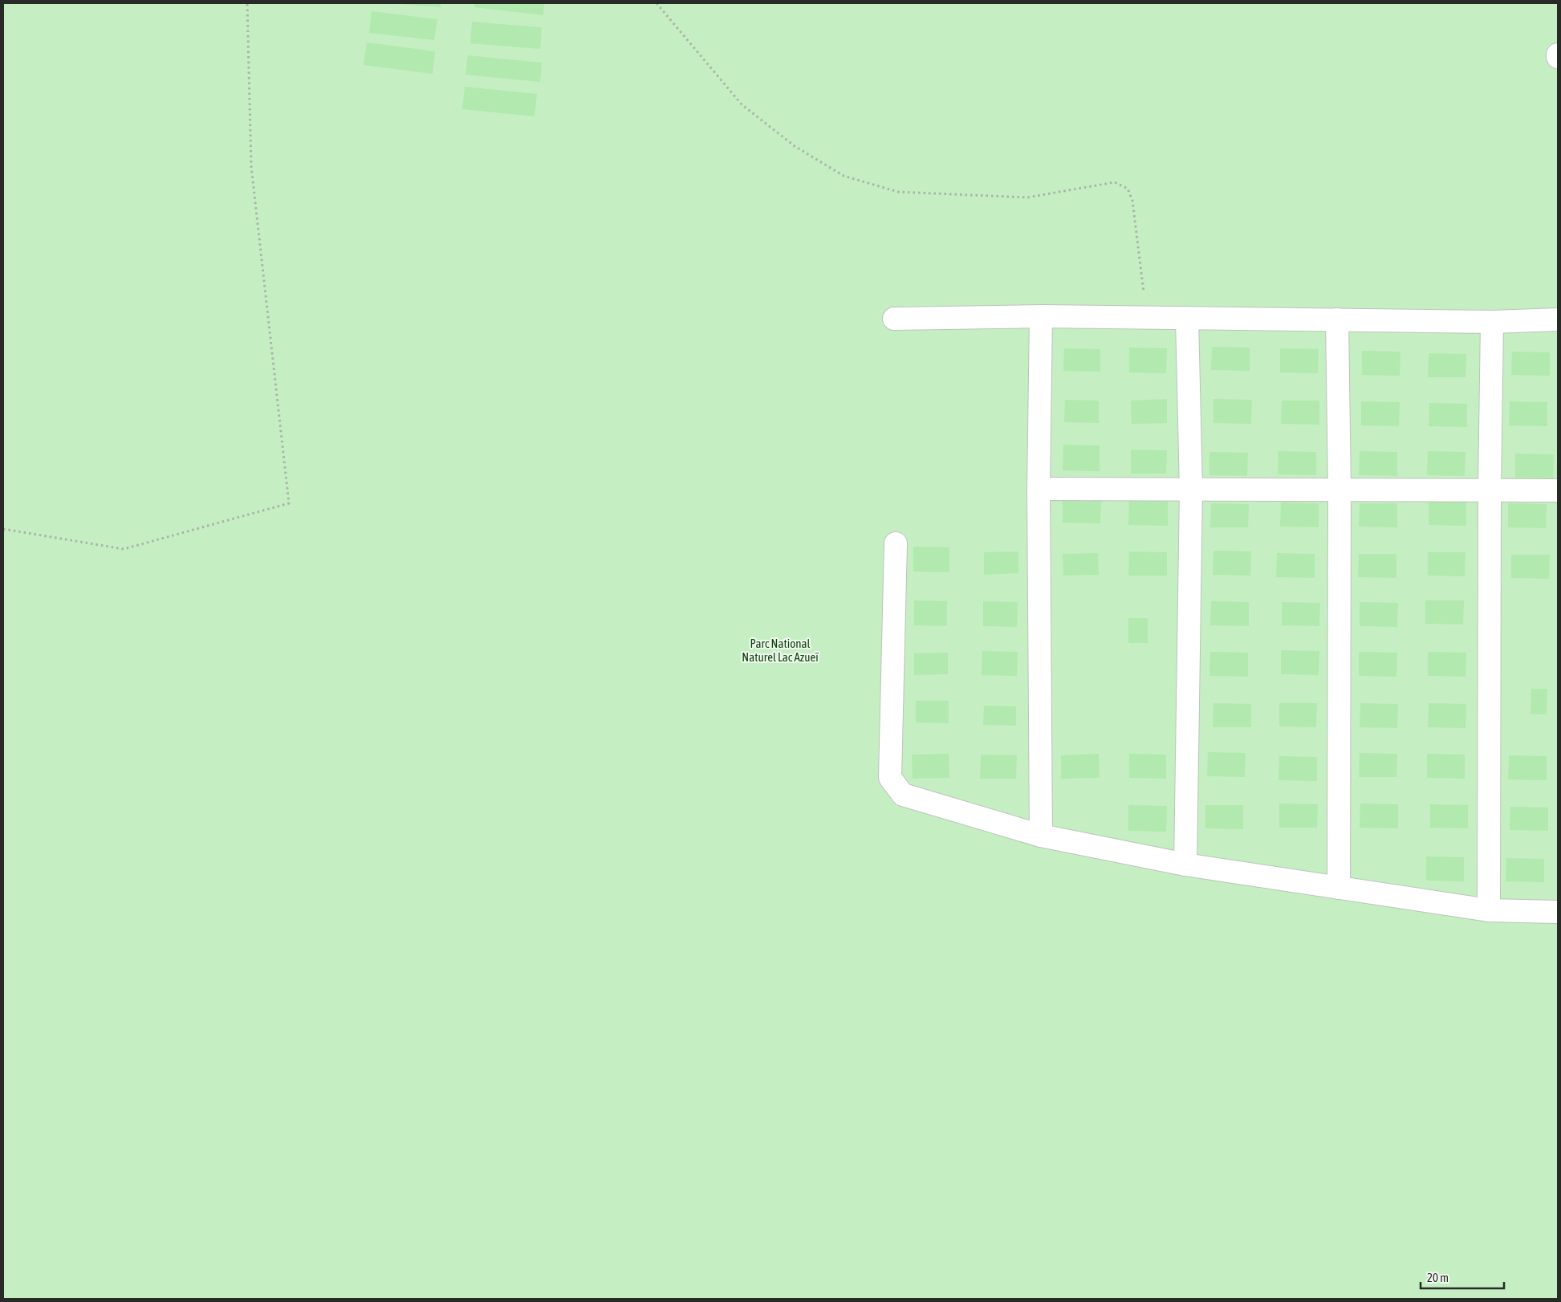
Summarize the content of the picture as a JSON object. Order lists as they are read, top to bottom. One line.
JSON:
{"parks":["Parc National Naturel Lac Azueï"],"scale_bar":"20 m"}
